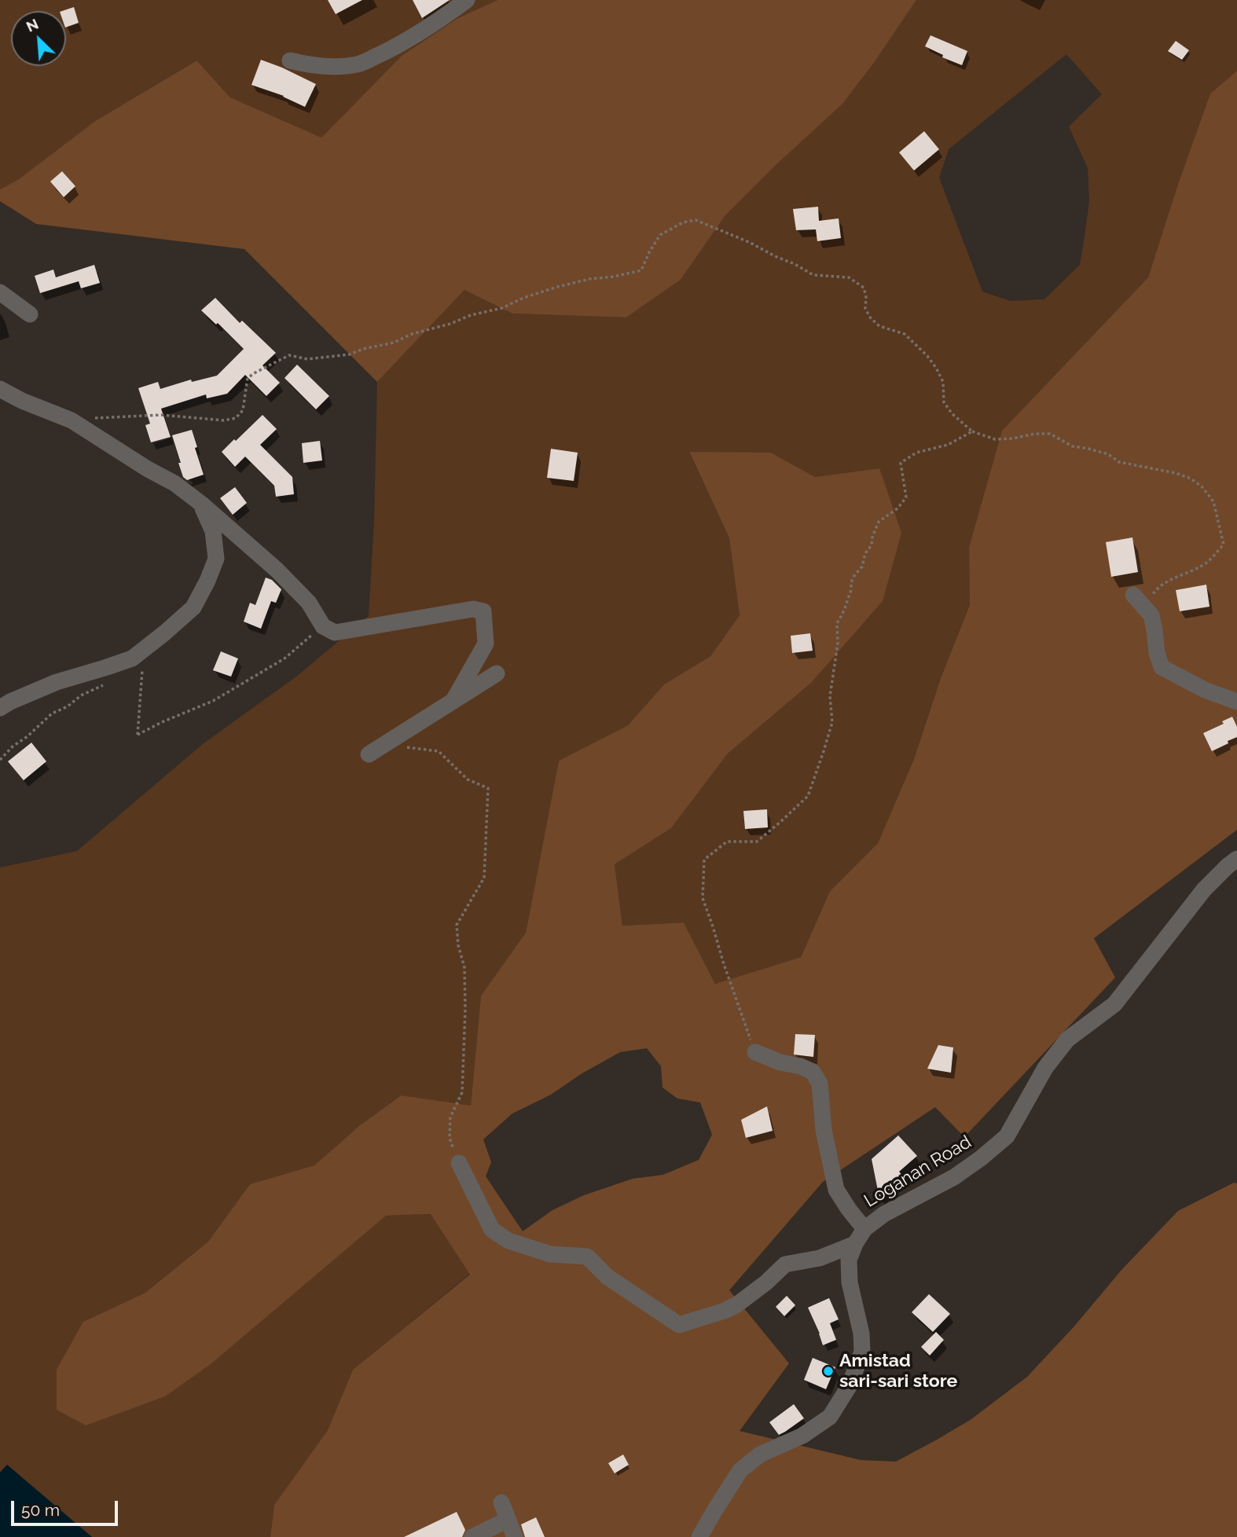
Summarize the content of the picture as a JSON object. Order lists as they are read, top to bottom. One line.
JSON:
{"streets":{"street":["Loganan Road"]},"places":["Amistad sari-sari store"],"scale_bar":"50 m","north":"top left"}
